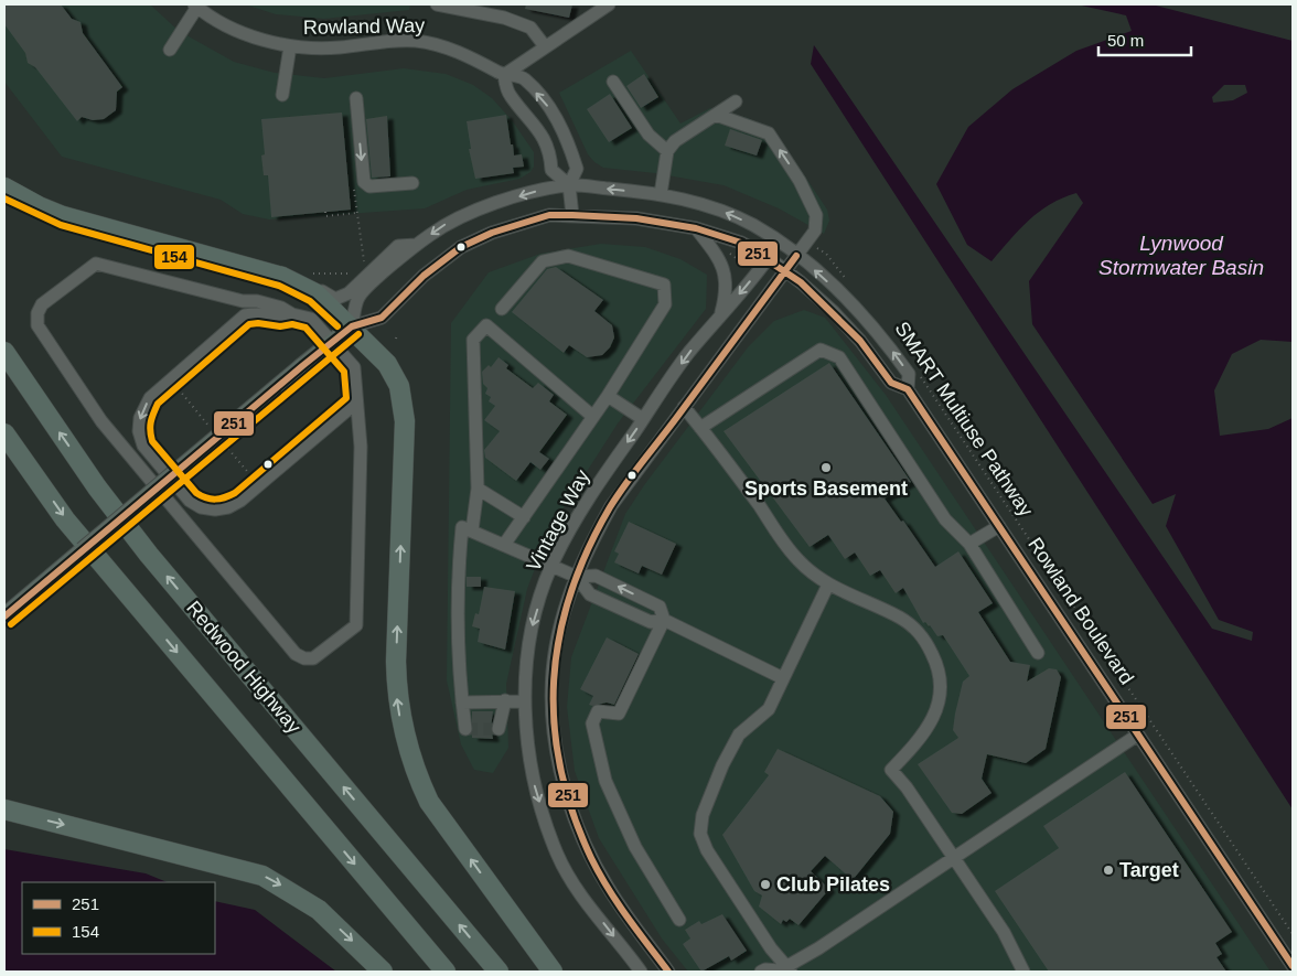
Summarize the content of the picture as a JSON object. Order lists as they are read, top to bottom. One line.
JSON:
{"streets":{"highway":["Redwood Highway"],"main road":["Rowland Boulevard"],"street":["Rowland Way","Vintage Way"],"path":["SMART Multiuse Pathway"]},"crossings":[["Rowland Way","Rowland Boulevard"],["Vintage Way","Rowland Boulevard"]],"water":["Lynwood Stormwater Basin"],"places":["Sports Basement","Target","Club Pilates"],"lines":["transit line 154","transit line 251"],"legend":["251","154"],"scale_bar":"50 m"}
